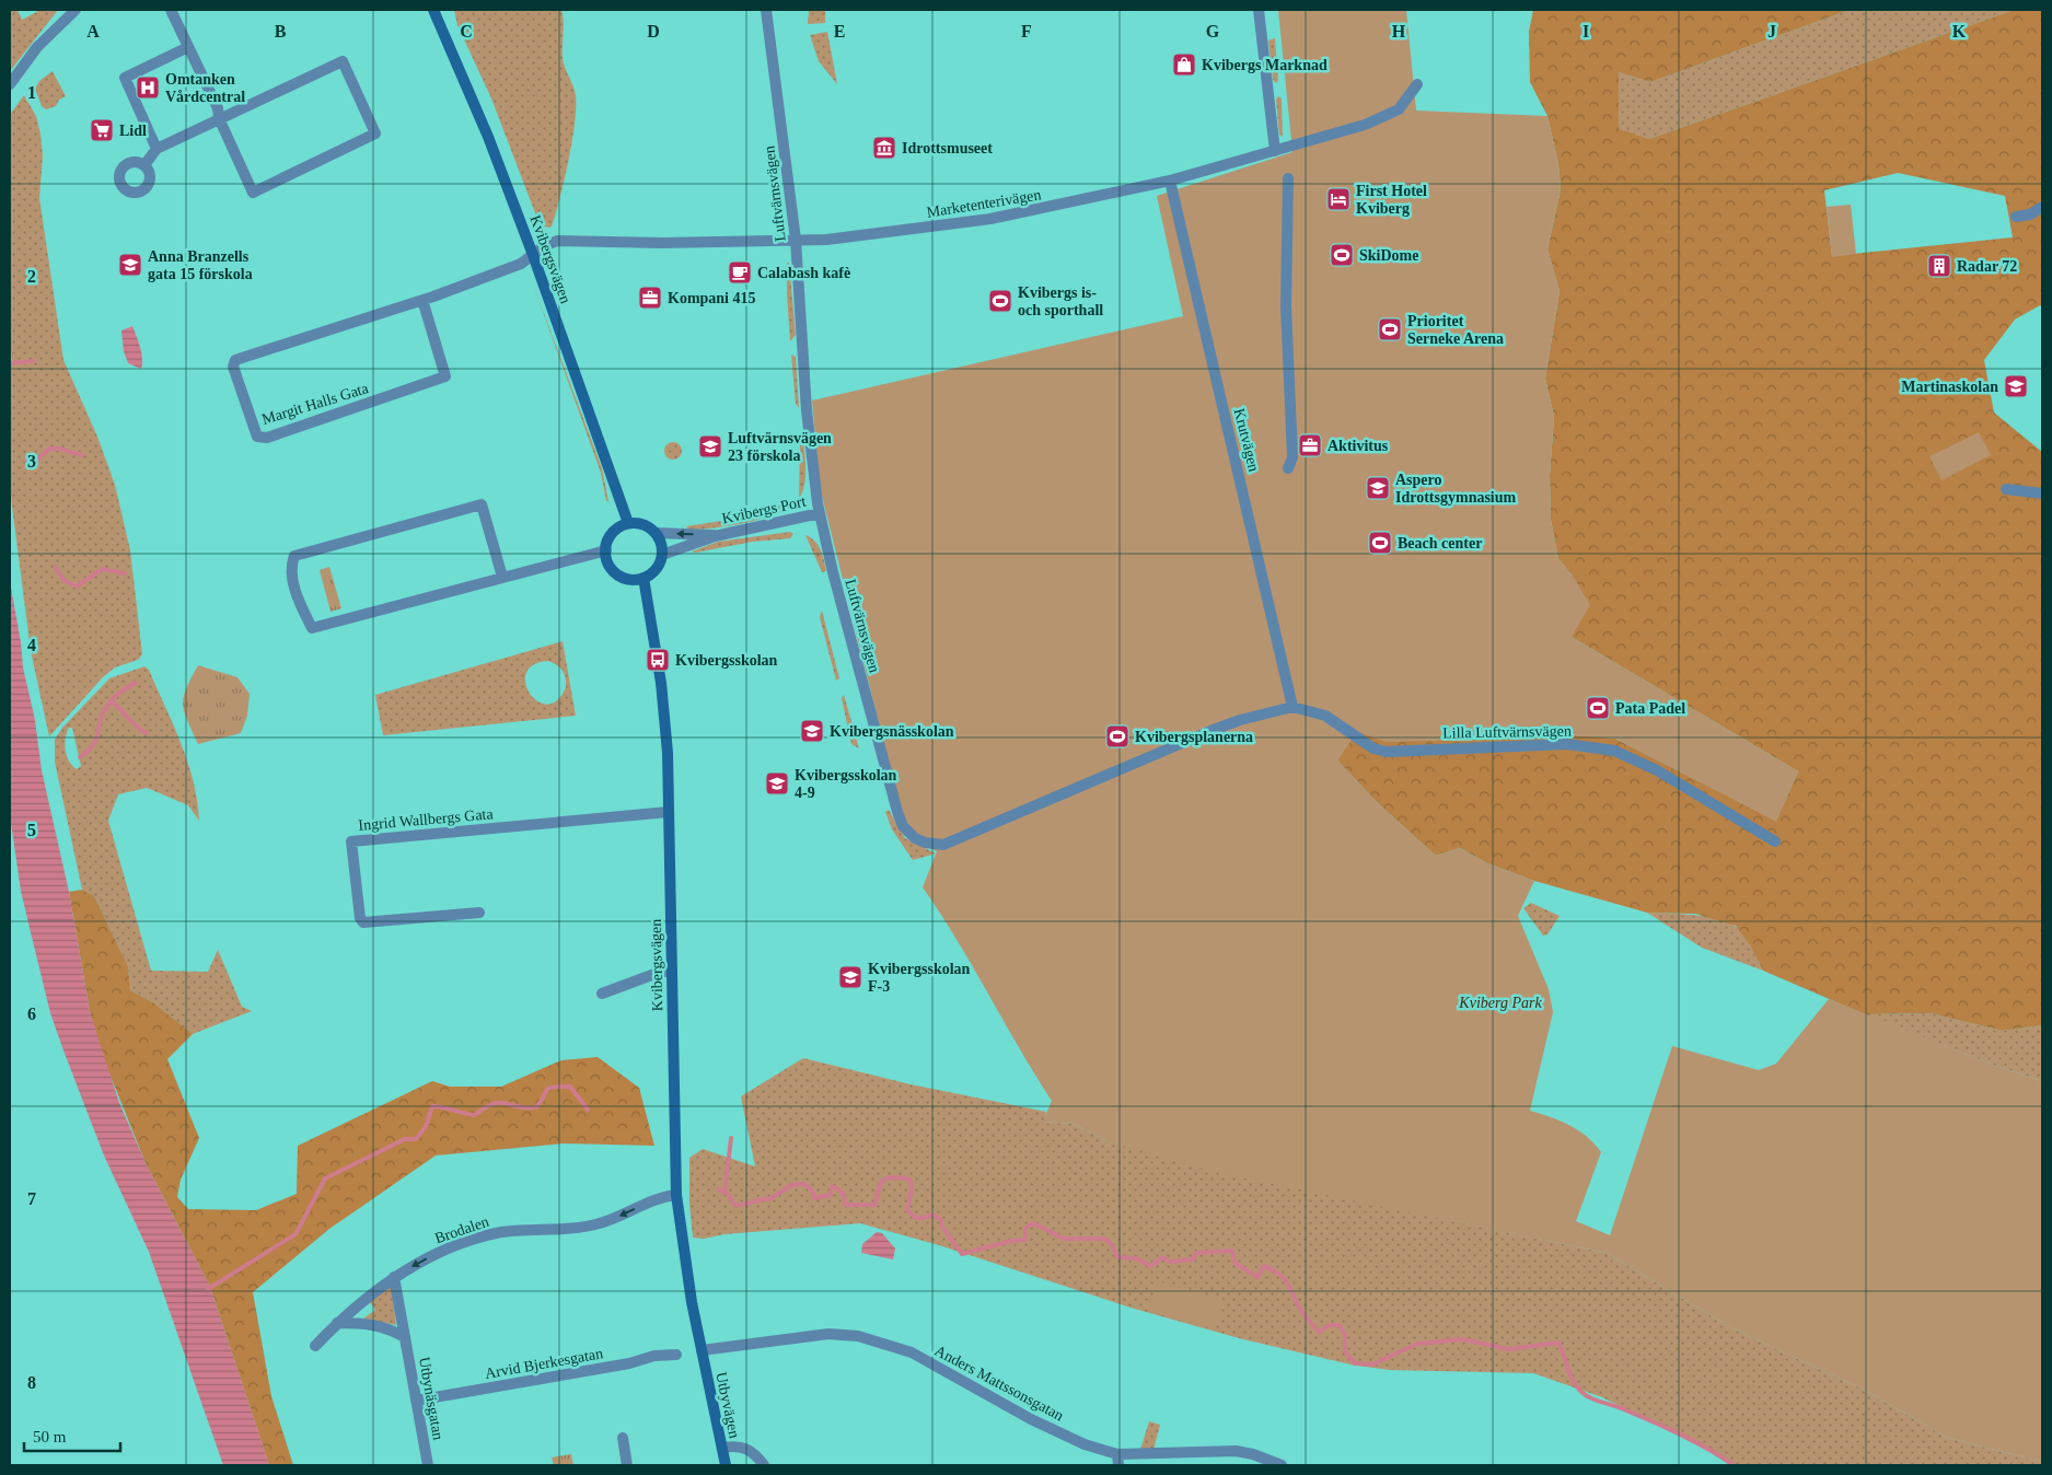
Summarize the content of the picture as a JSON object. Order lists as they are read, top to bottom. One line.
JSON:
{"streets":{"street":["Luftvärnsvägen","Marketenterivägen","Kvibergsvägen","Margit Halls Gata","Krutvägen","Kvibergs Port","Lilla Luftvärnsvägen","Ingrid Wallbergs Gata","Brodalen","Arvid Bjerkesgatan","Anders Mattssonsgatan","Utbynäsgatan","Utbyvägen"]},"crossings":[["Luftvärnsvägen","Marketenterivägen"],["Luftvärnsvägen","Krutvägen"],["Luftvärnsvägen","Kvibergs Port"],["Luftvärnsvägen","Lilla Luftvärnsvägen"],["Marketenterivägen","Kvibergsvägen"],["Marketenterivägen","Margit Halls Gata"],["Marketenterivägen","Krutvägen"],["Kvibergsvägen","Margit Halls Gata"],["Kvibergsvägen","Kvibergs Port"],["Kvibergsvägen","Ingrid Wallbergs Gata"],["Kvibergsvägen","Brodalen"],["Kvibergsvägen","Anders Mattssonsgatan"],["Kvibergsvägen","Utbyvägen"],["Krutvägen","Lilla Luftvärnsvägen"],["Brodalen","Utbynäsgatan"],["Arvid Bjerkesgatan","Utbynäsgatan"],["Anders Mattssonsgatan","Utbyvägen"]],"one_way":["Brodalen"],"parks":["Kviberg Park"],"places":{"shop":["Kvibergs Marknad"],"hospital":["Omtanken Vårdcentral"],"supermarket":["Lidl"],"museum":["Idrottsmuseet"],"hotel":["First Hotel Kviberg"],"sports":["SkiDome","Kvibergs is- och sporthall","Prioritet Serneke Arena","Beach center","Pata Padel","Kvibergsplanerna"],"school or university":["Anna Branzells gata 15 förskola","Martinaskolan","Luftvärnsvägen 23 förskola","Aspero Idrottsgymnasium","Kvibergsnässkolan","Kvibergsskolan 4-9","Kvibergsskolan F-3"],"building":["Radar 72"],"cafe":["Calabash kafè"],"office":["Kompani 415","Aktivitus"],"bus stop":["Kvibergsskolan"]},"scale_bar":"50 m","grid":{"columns":["A","B","C","D","E","F","G","H","I","J","K"],"rows":["1","2","3","4","5","6","7","8"]}}
